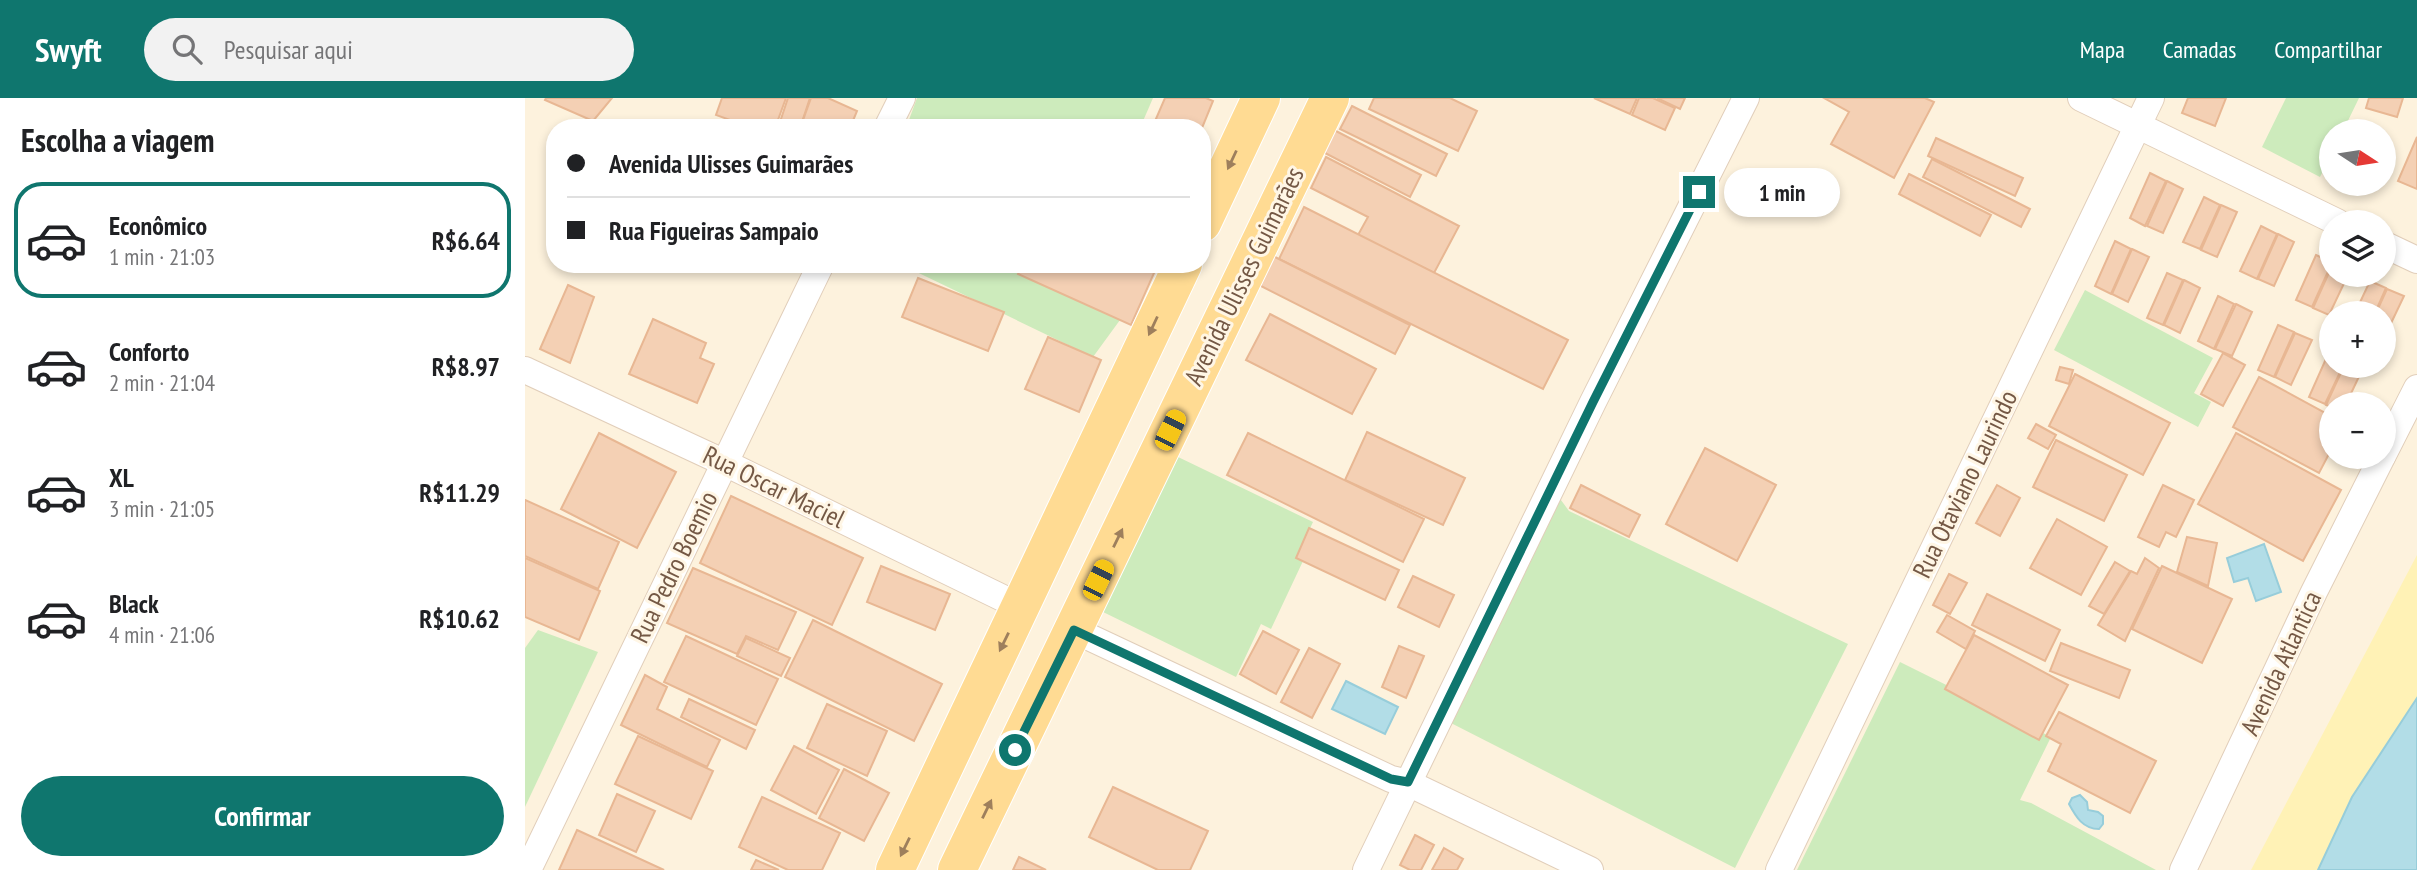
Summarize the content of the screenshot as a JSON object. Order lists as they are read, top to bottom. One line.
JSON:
{"streets":{"main road":["Avenida Ulisses Guimarães"],"street":["Rua Otaviano Laurindo","Rua Oscar Maciel","Rua Pedro Boemio","Avenida Atlantica"]},"crossings":[["Rua Oscar Maciel","Rua Pedro Boemio"]],"north":"right","page":{"header":"Swyft","search":"Pesquisar aqui","nav":["Mapa","Camadas","Compartilhar"],"heading":"Escolha a viagem","map_buttons":["+","−"],"banner":["Avenida Ulisses Guimarães","Rua Figueiras Sampaio"],"bubble":"1 min","list":[{"name":"Econômico","note":"1 min · 21:03","value":"R$6.64"},{"name":"Conforto","note":"2 min · 21:04","value":"R$8.97"},{"name":"XL","note":"3 min · 21:05","value":"R$11.29"},{"name":"Black","note":"4 min · 21:06","value":"R$10.62"}],"buttons":"Confirmar"}}
